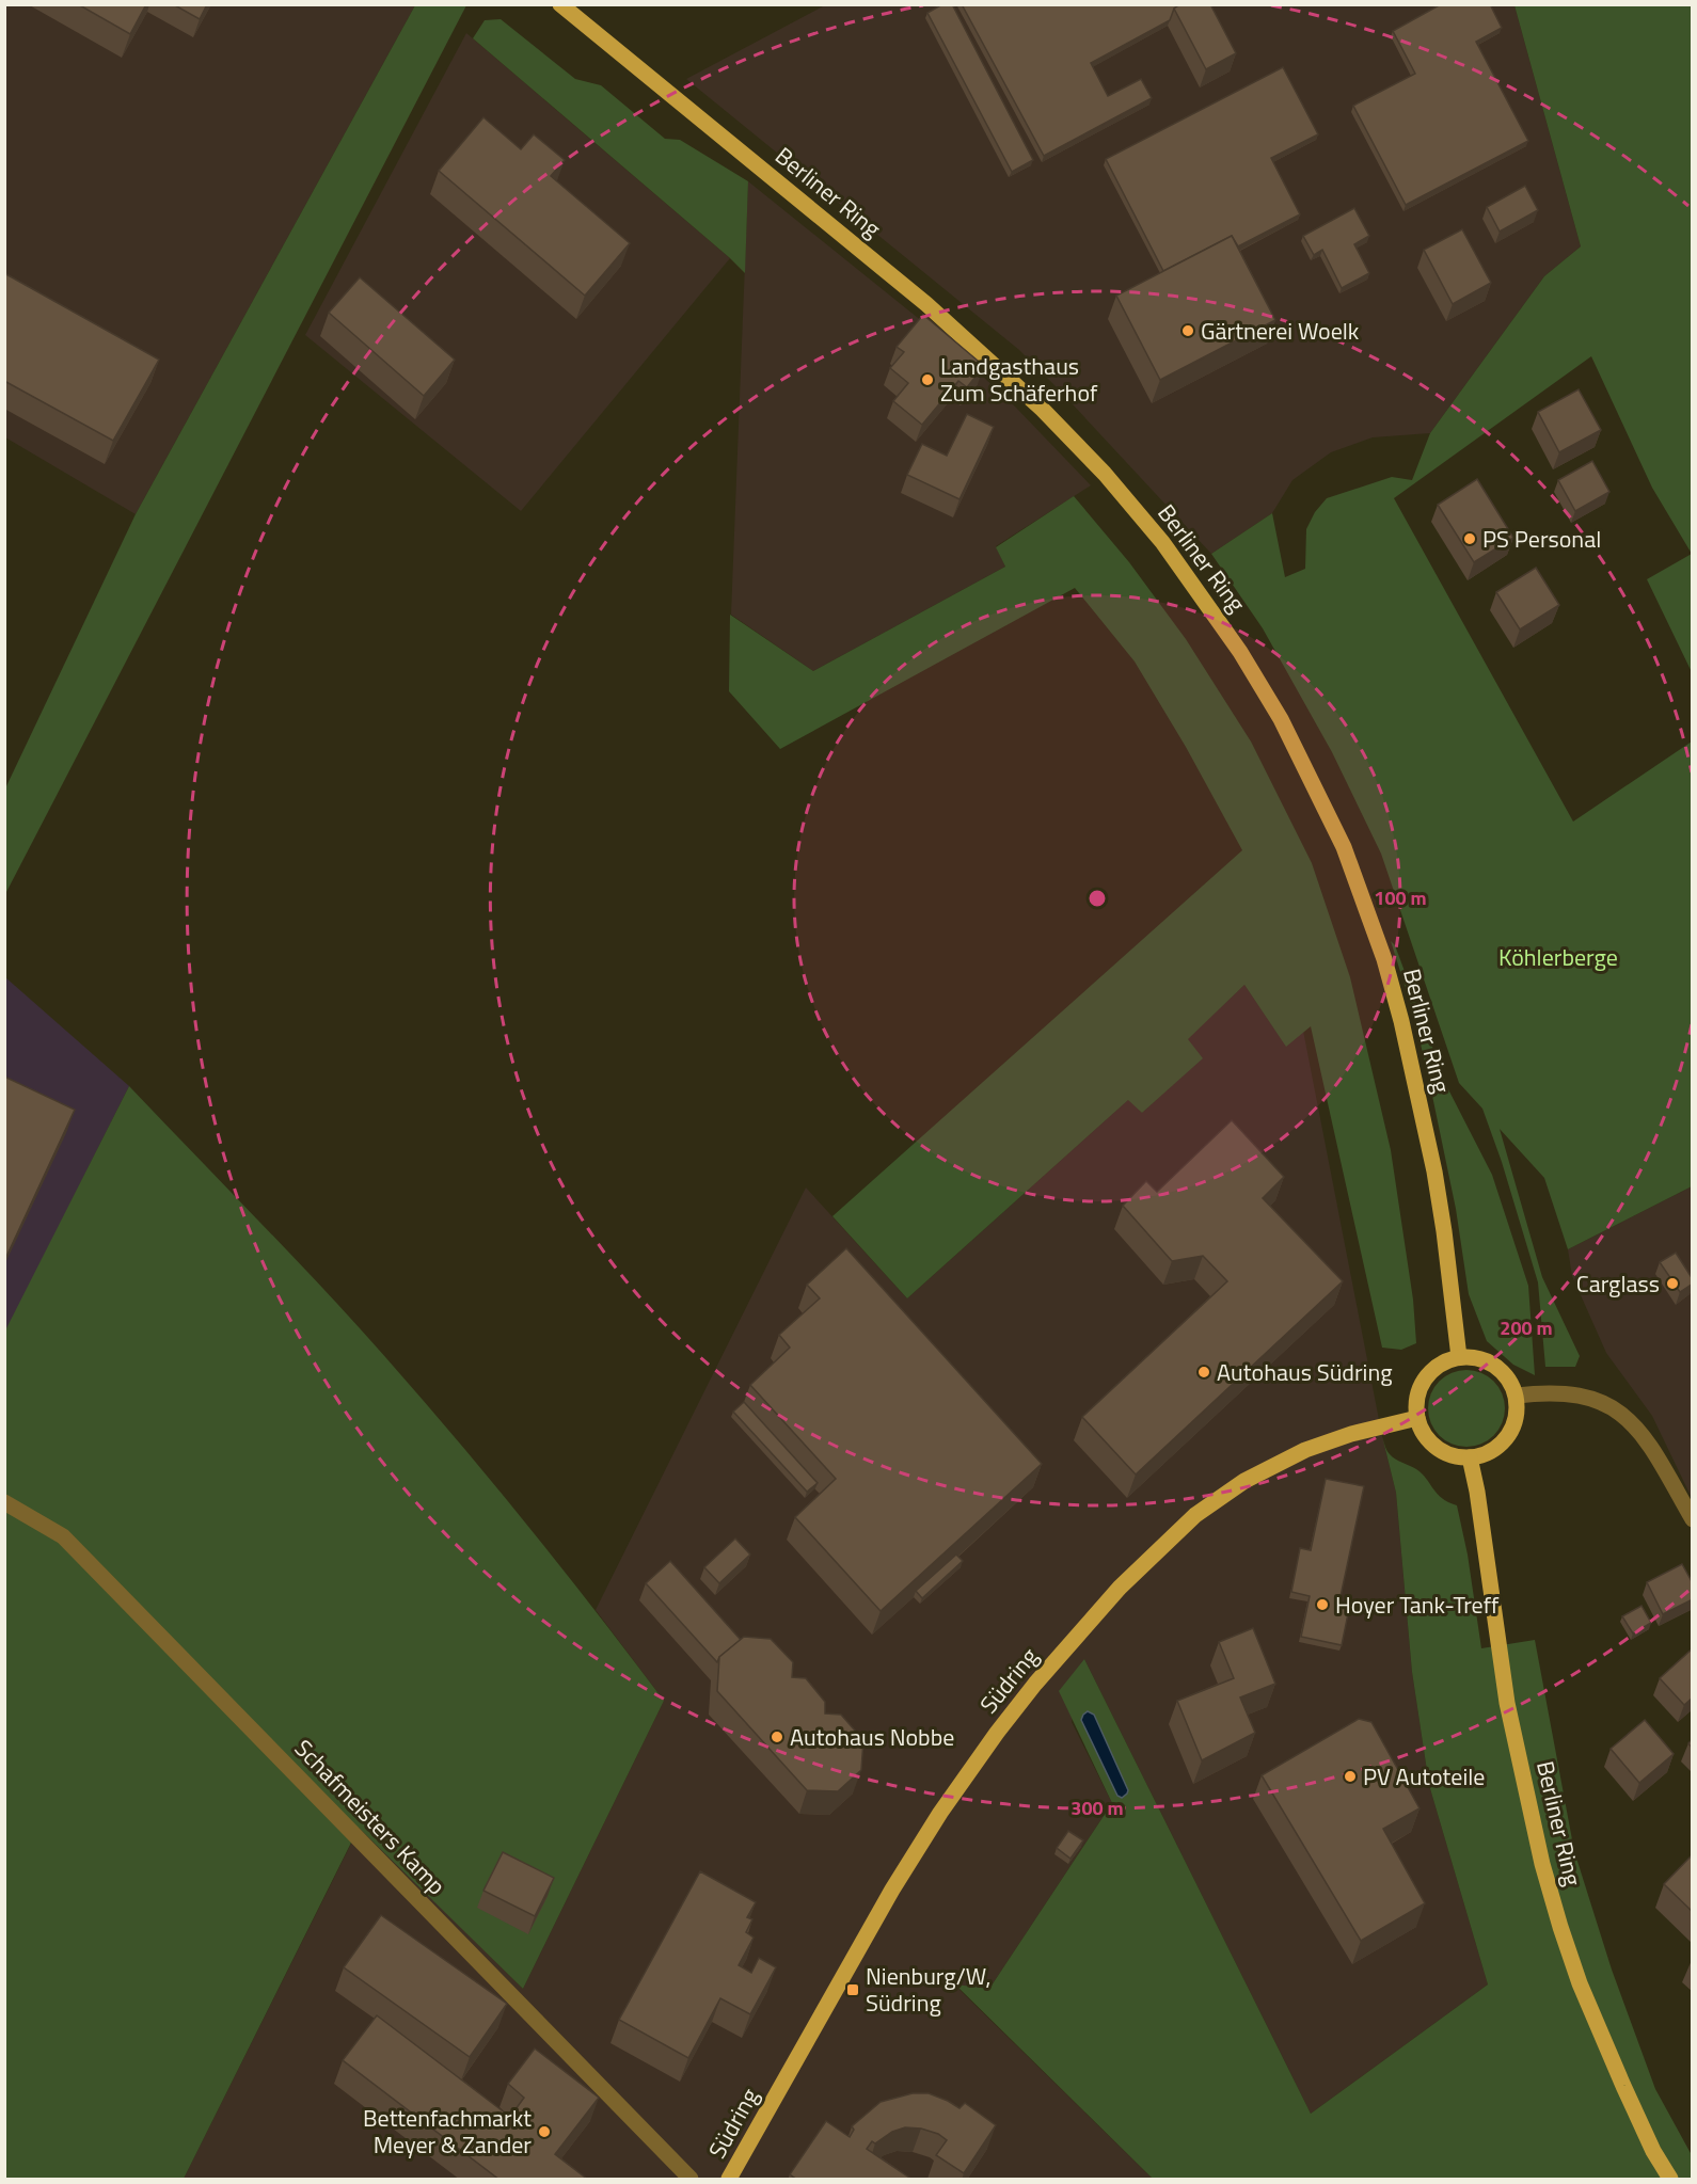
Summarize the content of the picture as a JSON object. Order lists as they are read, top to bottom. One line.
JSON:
{"streets":{"main road":["Berliner Ring","Südring"],"street":["Schafmeisters Kamp"]},"crossings":[["Berliner Ring","Südring"]],"parks":["Köhlerberge"],"places":{"other":["Gärtnerei Woelk","Landgasthaus Zum Schäferhof","PS Personal","Carglass","Autohaus Südring","Hoyer Tank-Treff","Autohaus Nobbe","PV Autoteile","Bettenfachmarkt Meyer & Zander"],"transit":["Nienburg/W, Südring"]},"rings":["100 m","200 m","300 m"]}
